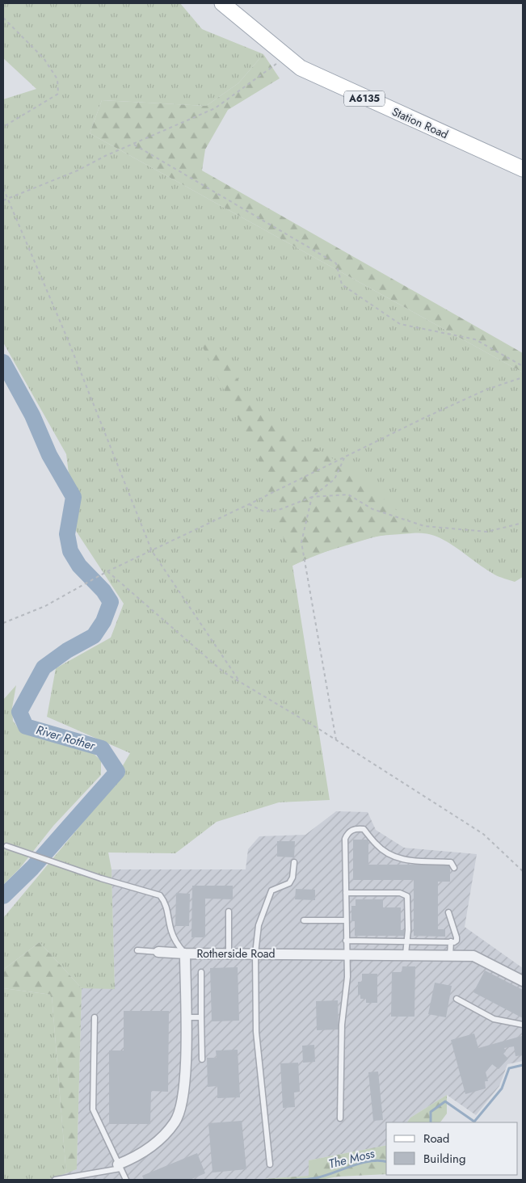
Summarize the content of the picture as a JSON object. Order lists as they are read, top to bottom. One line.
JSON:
{"streets":{"main road":["A6135","Station Road"],"street":["Rotherside Road"]},"water":["River Rother","The Moss"],"legend":["Road","Building"]}
